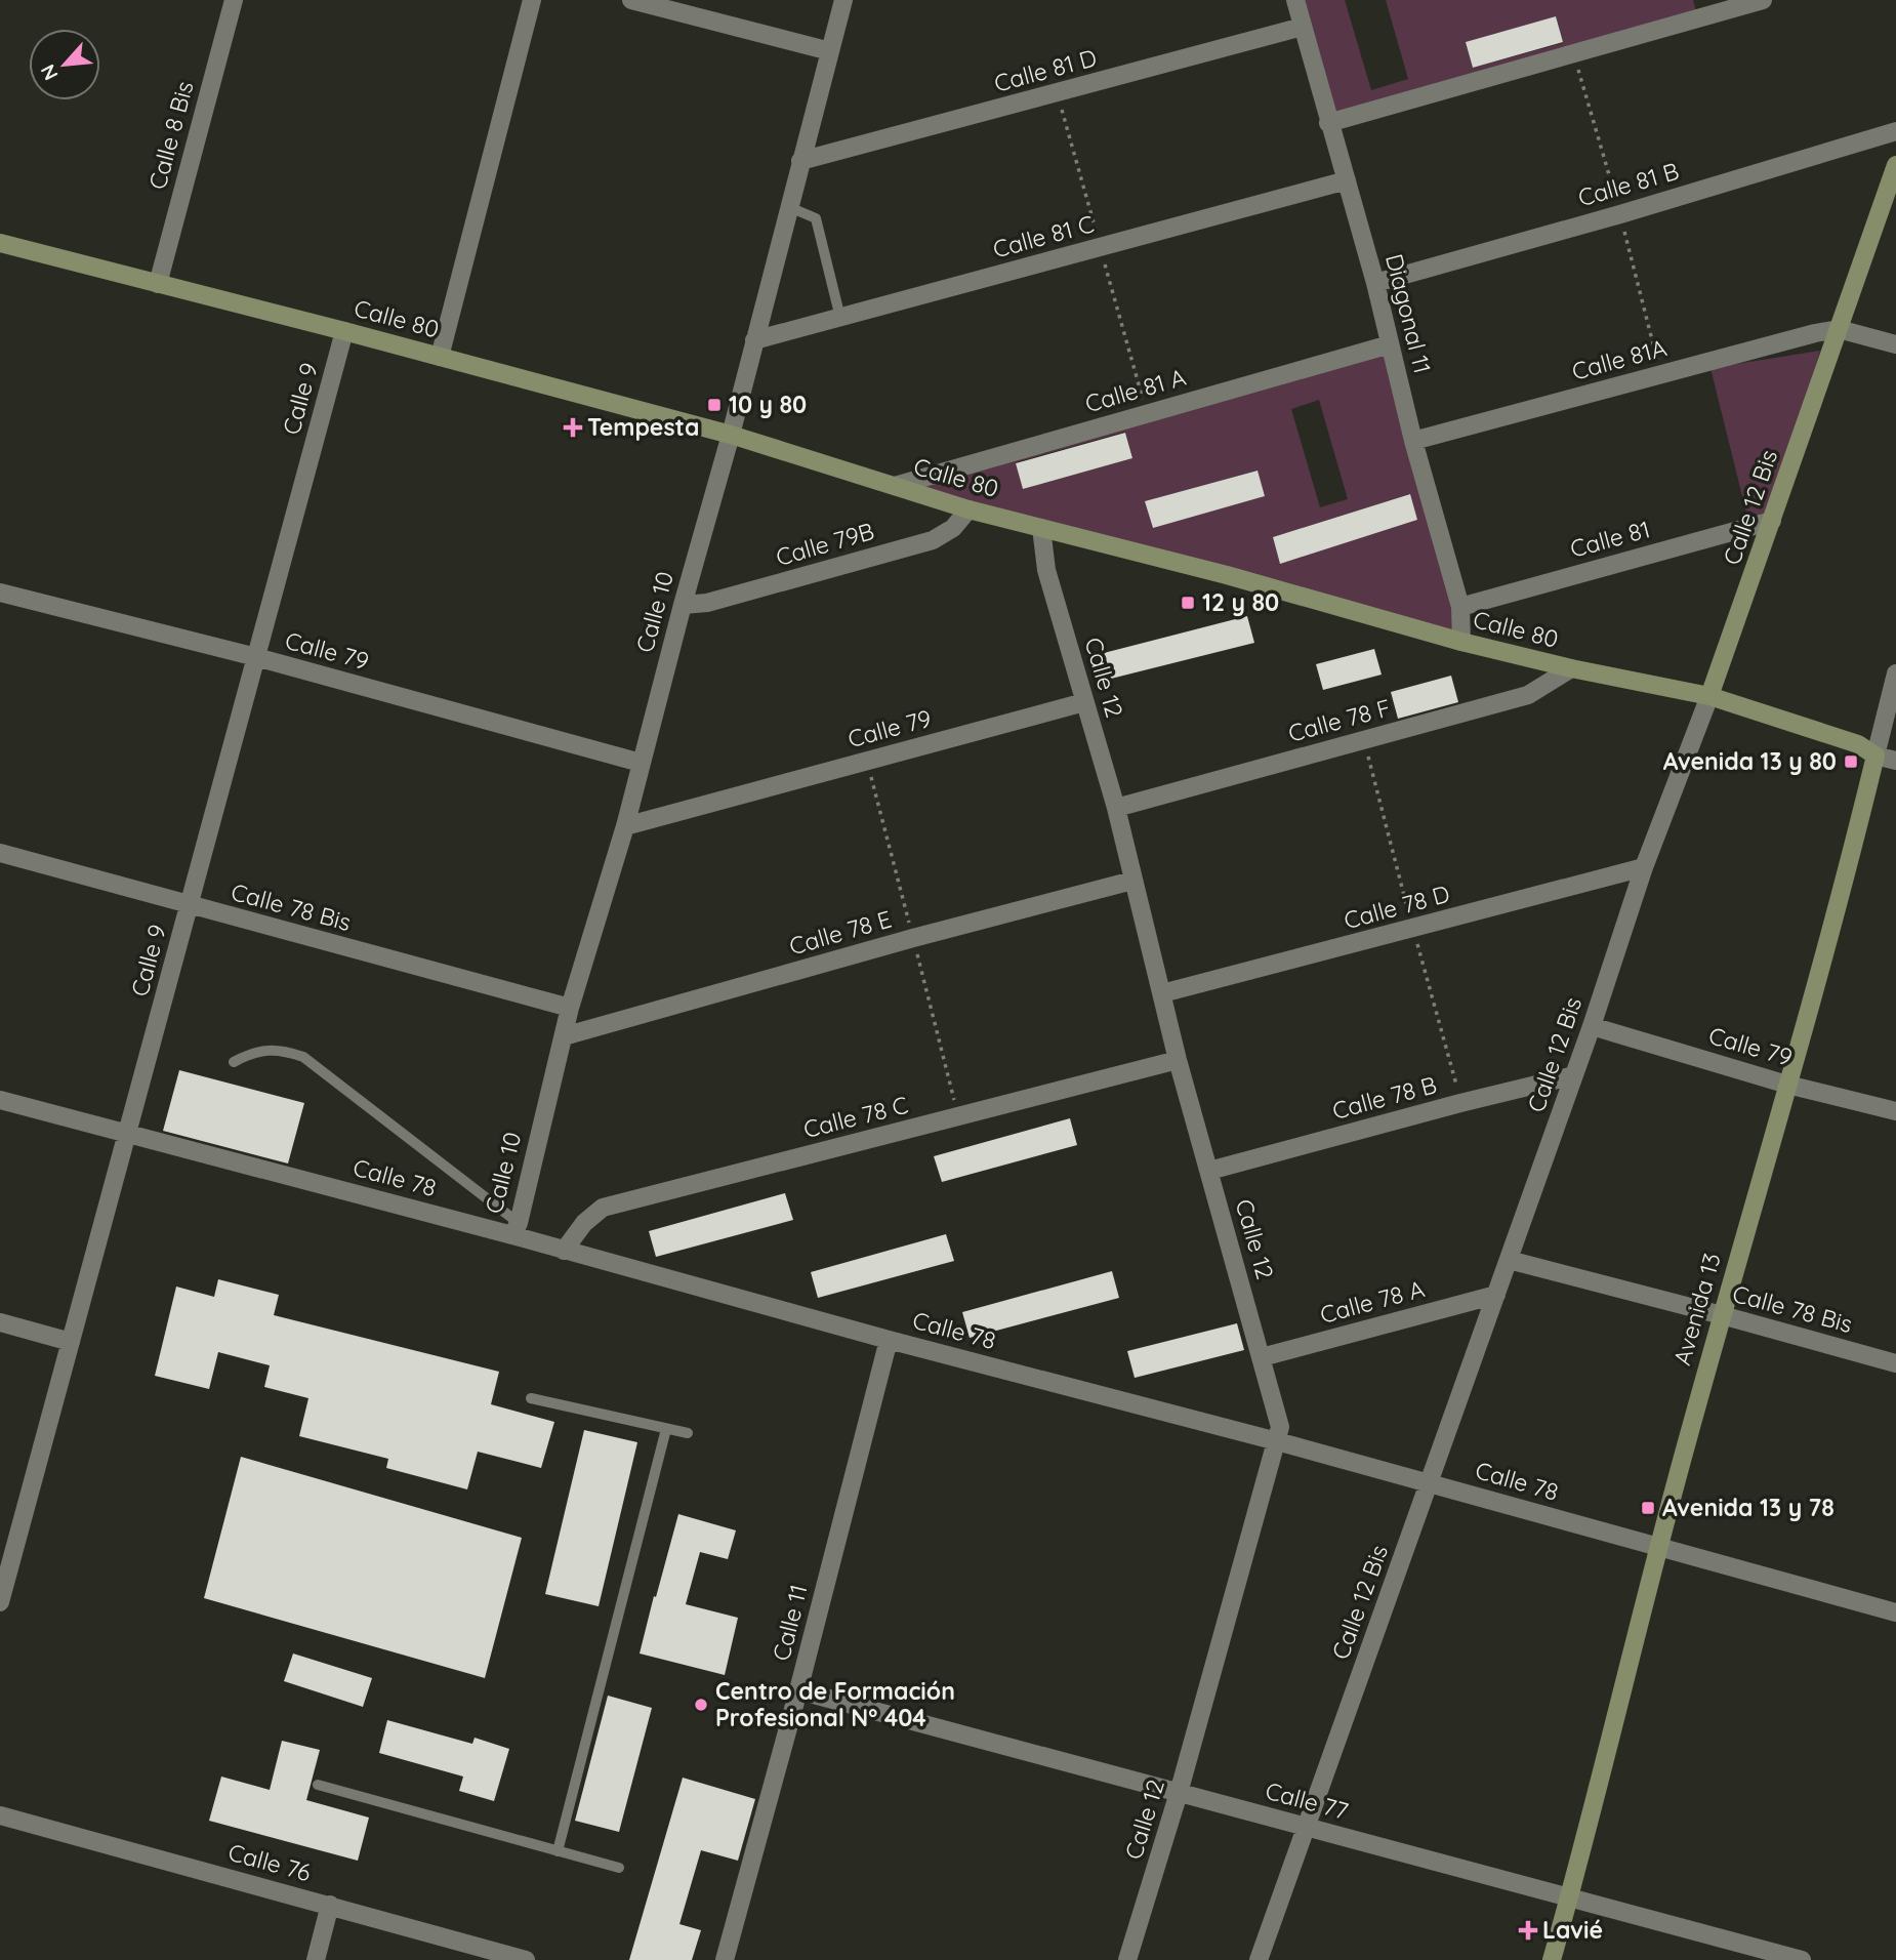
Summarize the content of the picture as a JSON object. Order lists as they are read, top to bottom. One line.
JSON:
{"streets":{"street":["Calle 81 D","Calle 8 Bis","Calle 81 B","Calle 81 C","Diagonal 11","Calle 80","Calle 81A","Calle 81 A","Calle 9","Calle 12 Bis","Calle 81","Calle 79B","Calle 10","Calle 79","Calle 12","Calle 78 F","Calle 78 Bis","Calle 78 D","Calle 78 E","Calle 78 B","Calle 78 C","Calle 78","Calle 78 A","Avenida 13","Calle 11","Calle 77","Calle 76"]},"crossings":[["Calle 81 D","Diagonal 11"],["Calle 81 D","Calle 10"],["Calle 8 Bis","Calle 80"],["Calle 81 B","Diagonal 11"],["Calle 81 C","Diagonal 11"],["Calle 81 C","Calle 10"],["Diagonal 11","Calle 80"],["Diagonal 11","Calle 81A"],["Diagonal 11","Calle 81 A"],["Diagonal 11","Calle 81"],["Calle 80","Calle 81 A"],["Calle 80","Calle 9"],["Calle 80","Calle 12 Bis"],["Calle 80","Calle 79B"],["Calle 80","Calle 10"],["Calle 80","Calle 12"],["Calle 80","Calle 78 F"],["Calle 80","Avenida 13"],["Calle 81A","Calle 12 Bis"],["Calle 9","Calle 79"],["Calle 9","Calle 78 Bis"],["Calle 9","Calle 78"],["Calle 12 Bis","Calle 81"],["Calle 12 Bis","Calle 79"],["Calle 12 Bis","Calle 78 Bis"],["Calle 12 Bis","Calle 78 D"],["Calle 12 Bis","Calle 78 B"],["Calle 12 Bis","Calle 78"],["Calle 12 Bis","Calle 78 A"],["Calle 12 Bis","Calle 77"],["Calle 79B","Calle 10"],["Calle 10","Calle 79"],["Calle 10","Calle 78 Bis"],["Calle 10","Calle 78 E"],["Calle 10","Calle 78"],["Calle 79","Calle 12"],["Calle 79","Avenida 13"],["Calle 12","Calle 78 F"],["Calle 12","Calle 78 D"],["Calle 12","Calle 78 E"],["Calle 12","Calle 78 B"],["Calle 12","Calle 78 C"],["Calle 12","Calle 78"],["Calle 12","Calle 78 A"],["Calle 12","Calle 77"],["Calle 78 Bis","Avenida 13"],["Calle 78 C","Calle 78"],["Calle 78","Avenida 13"],["Calle 78","Calle 11"],["Avenida 13","Calle 77"],["Calle 11","Calle 77"]],"places":{"transit":["10 y 80","12 y 80","Avenida 13 y 80","Avenida 13 y 78"],"health":["Tempesta","Lavié"],"other":["Centro de Formación Profesional N° 404"]},"north":"bottom left"}
